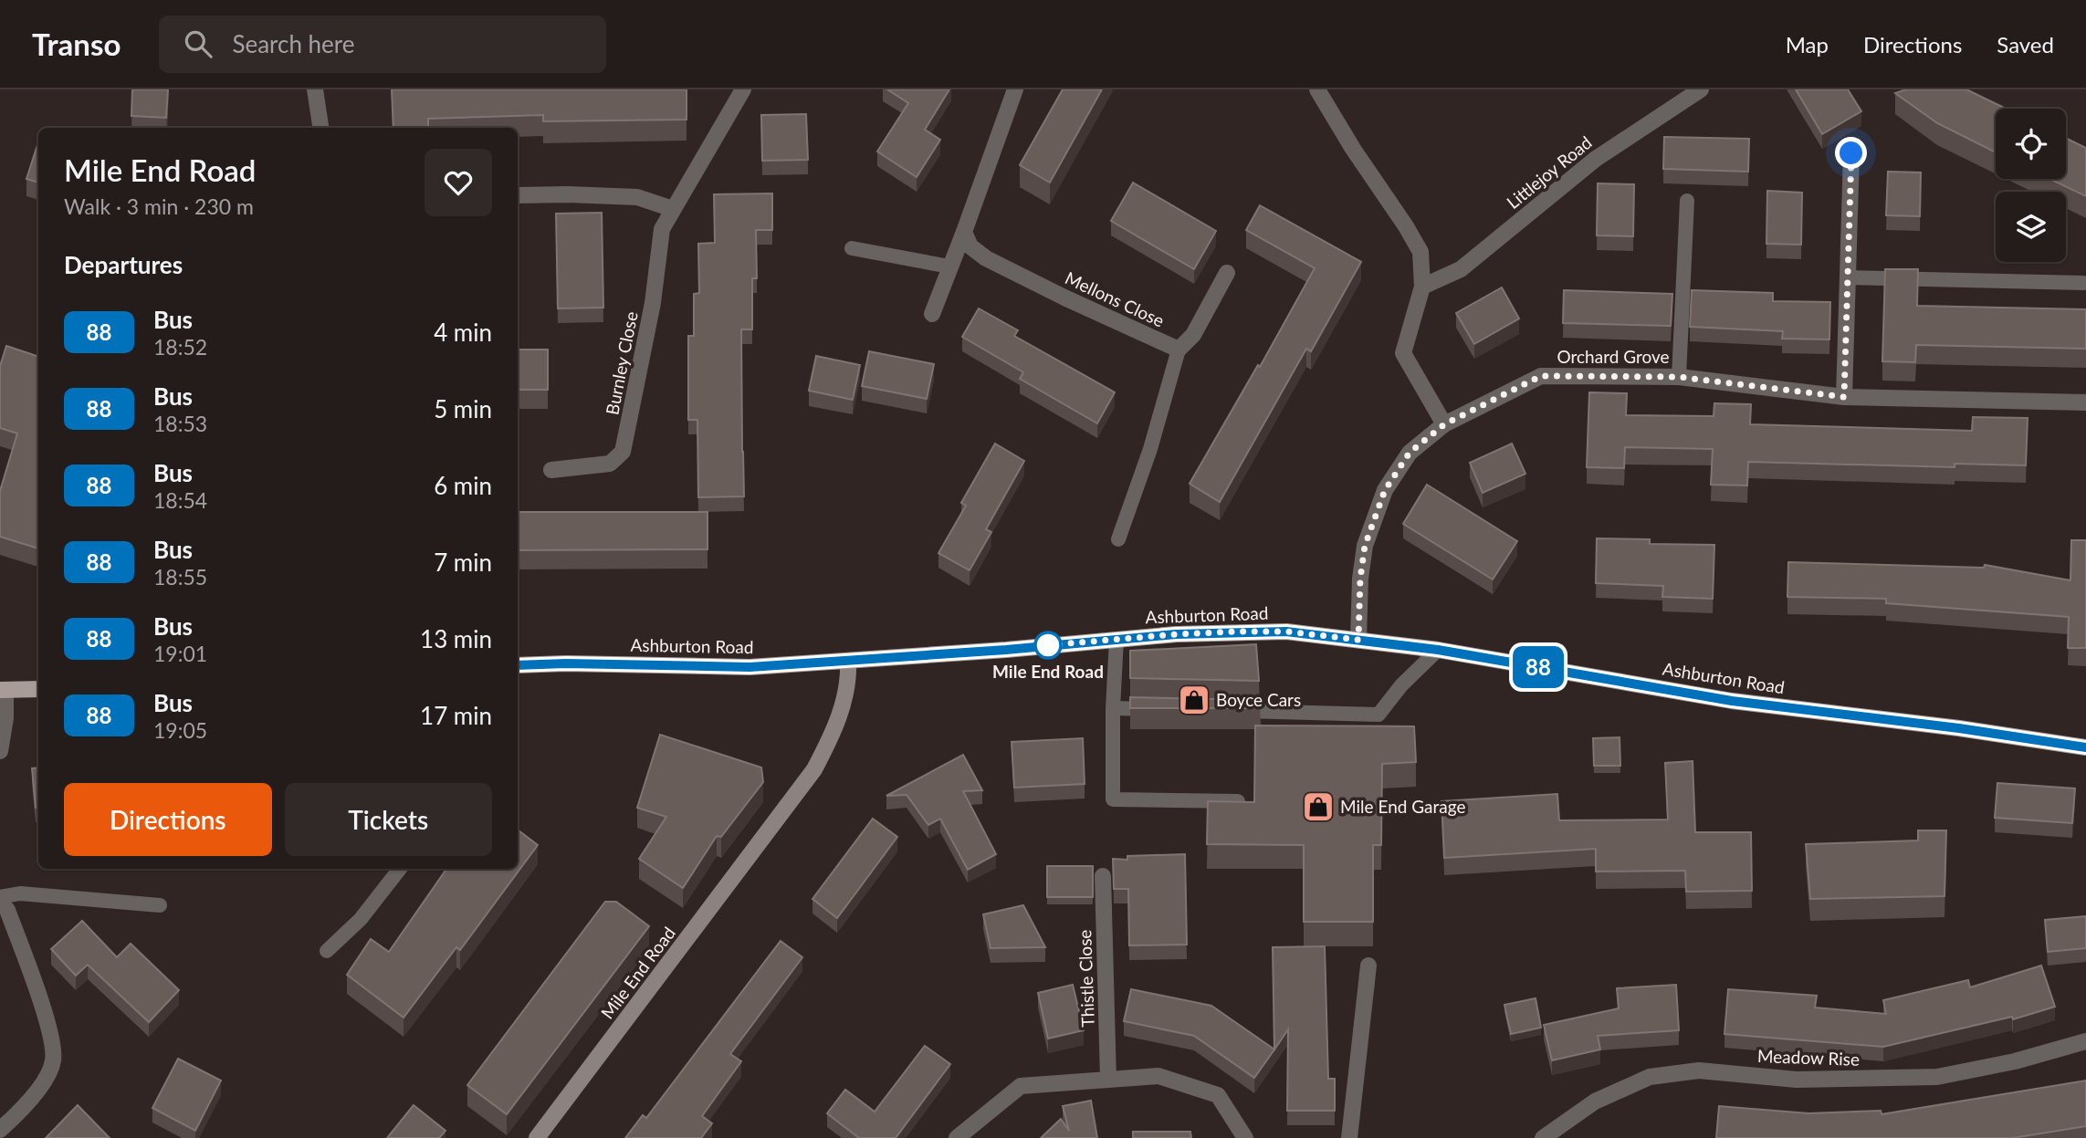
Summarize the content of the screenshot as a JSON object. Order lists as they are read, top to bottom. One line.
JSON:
{"streets":{"main road":["Ashburton Road"],"street":["Littlejoy Road","Mellons Close","Orchard Grove","Burnley Close","Mile End Road","Thistle Close","Meadow Rise"]},"crossings":[["Orchard Grove","Ashburton Road"],["Ashburton Road","Mile End Road"]],"places":{"other":["Mile End Road"],"shop":["Boyce Cars","Mile End Garage"]},"lines":["bus line 88"],"page":{"header":"Transo","search":"Search here","nav":["Map","Directions","Saved"],"on_map":"88","heading":[["Mile End Road","Walk · 3 min · 230 m"],"Departures"],"list":[{"mark":"88","name":"Bus","note":"18:52","value":"4 min"},{"mark":"88","name":"Bus","note":"18:53","value":"5 min"},{"mark":"88","name":"Bus","note":"18:54","value":"6 min"},{"mark":"88","name":"Bus","note":"18:55","value":"7 min"},{"mark":"88","name":"Bus","note":"19:01","value":"13 min"},{"mark":"88","name":"Bus","note":"19:05","value":"17 min"}],"buttons":["Directions","Tickets"]}}
